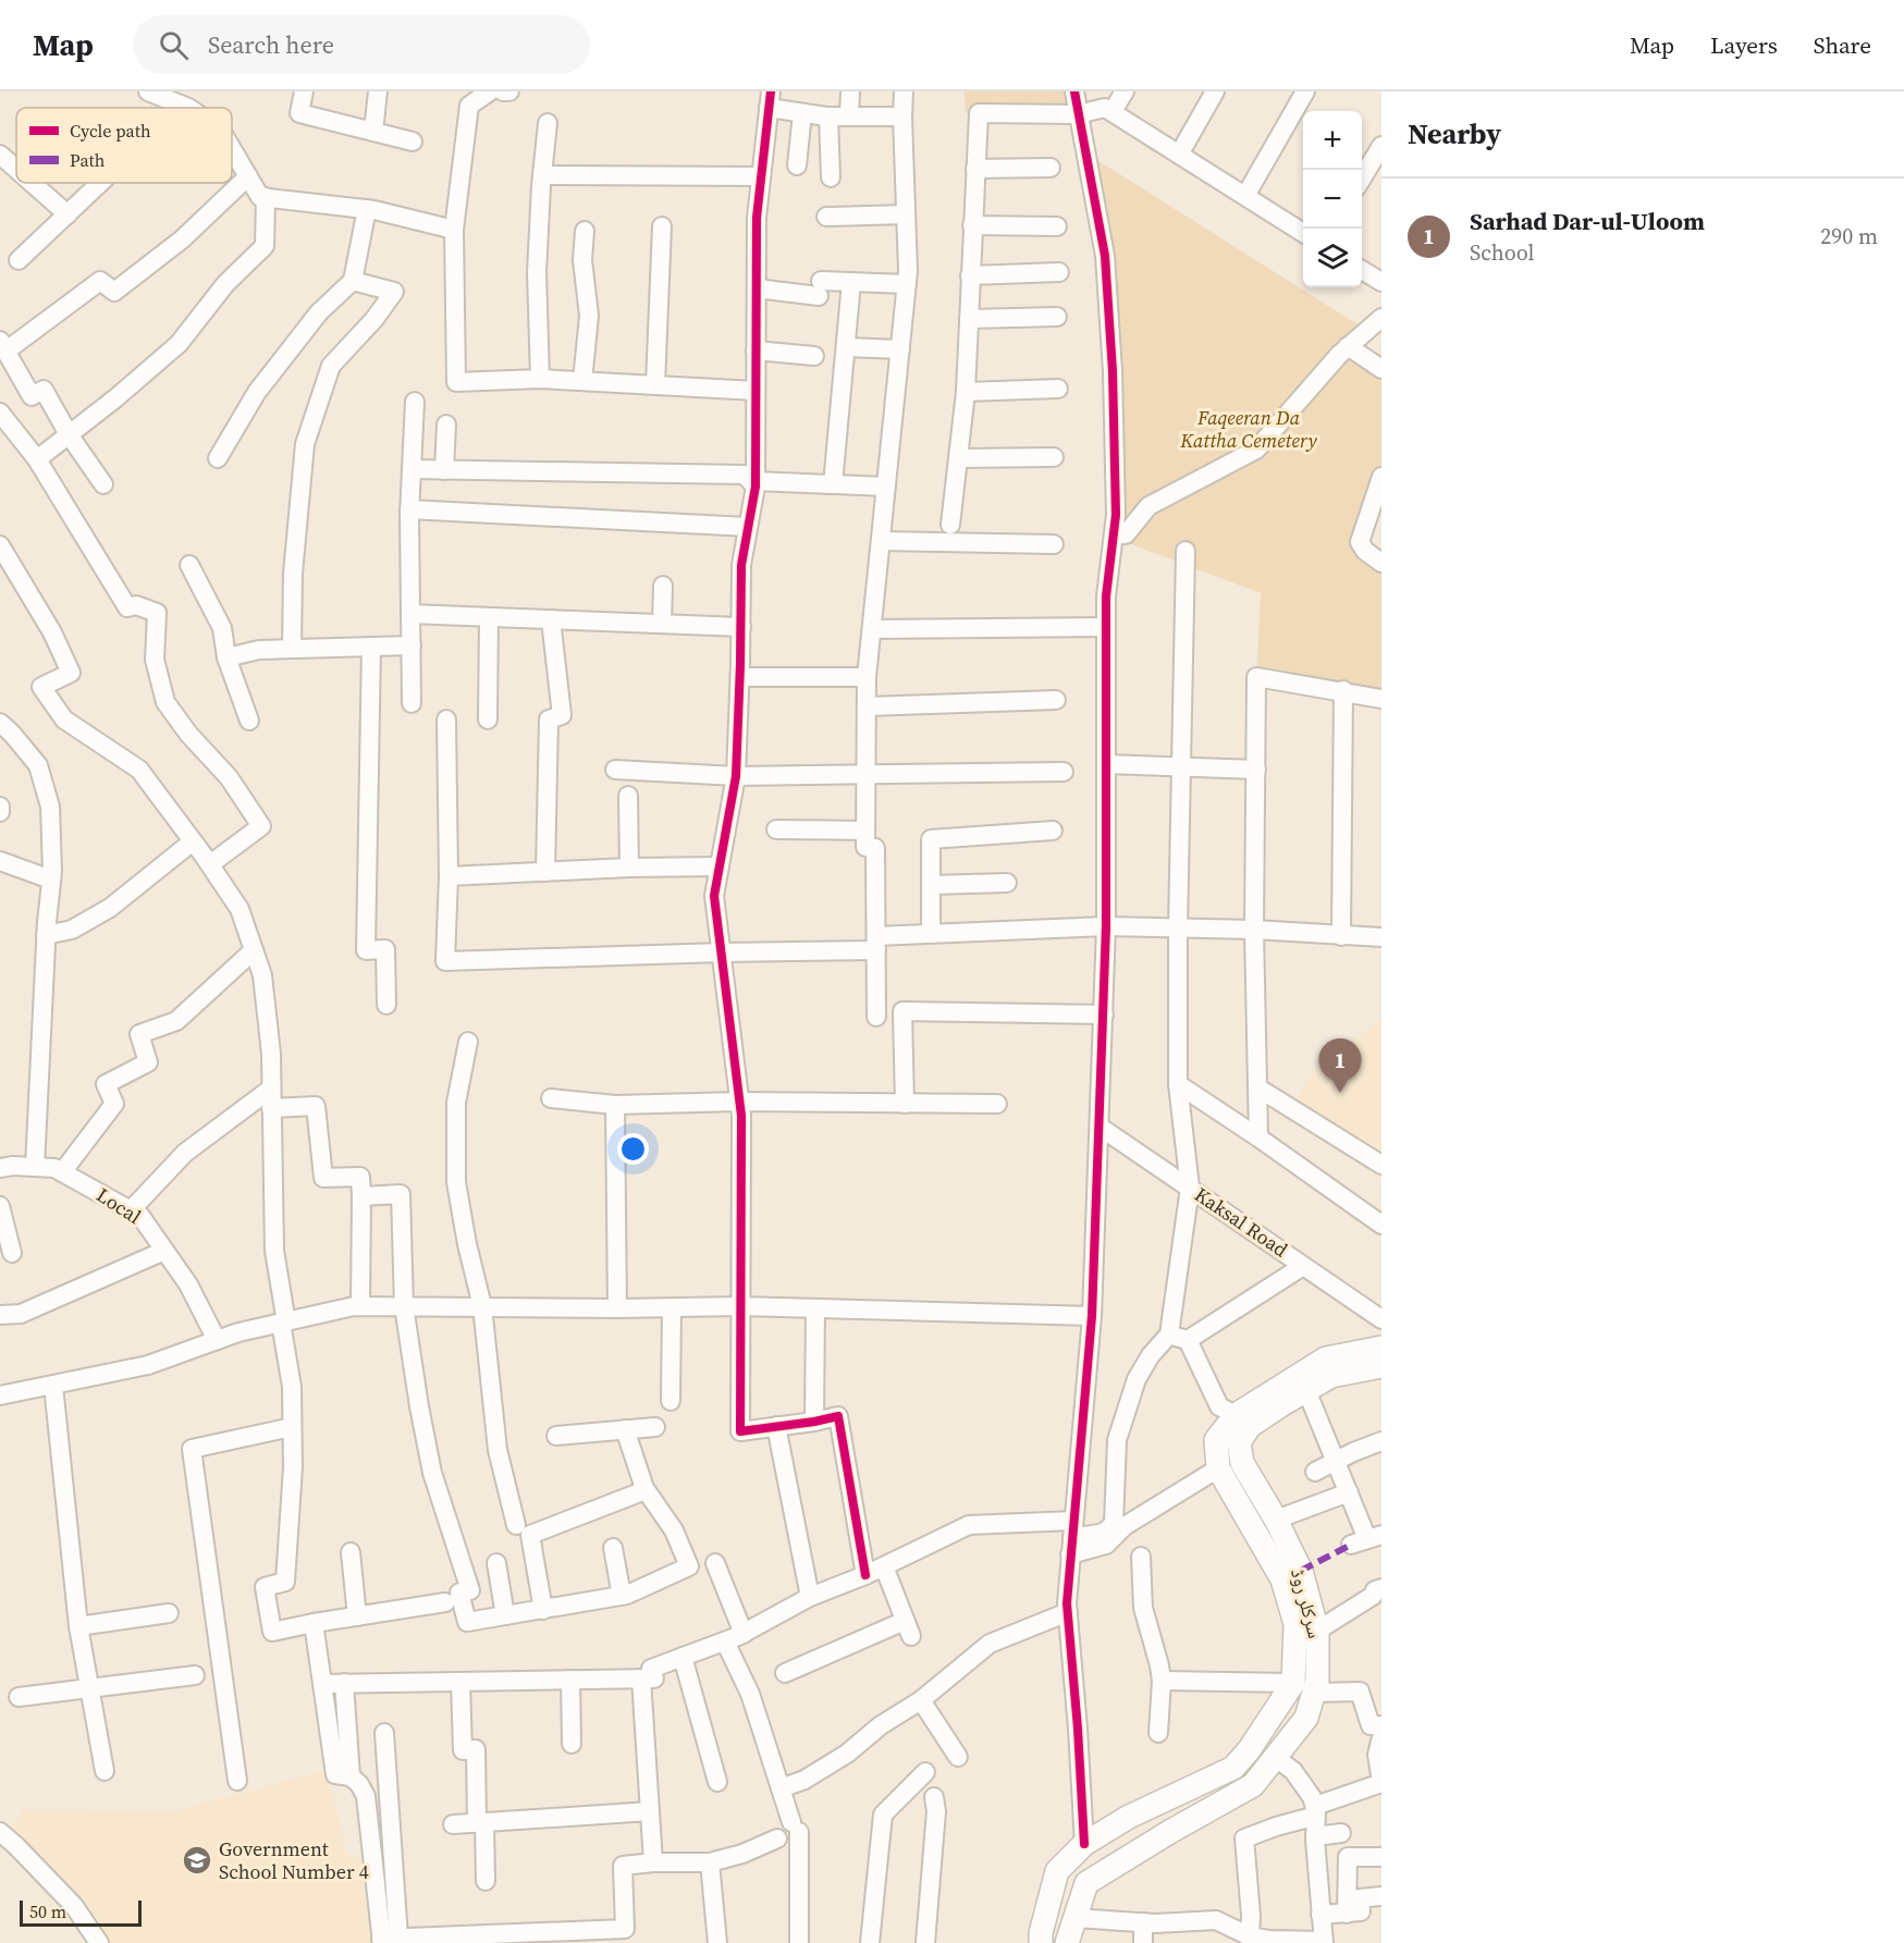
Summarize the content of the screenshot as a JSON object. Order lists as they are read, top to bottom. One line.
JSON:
{"streets":{"main road":["سرکلر روڈ"],"street":["Local","Kaksal Road"]},"parks":["Faqeeran Da Kattha Cemetery"],"places":{"school or university":["Government School Number 4"]},"legend":["Cycle path","Path"],"scale_bar":"50 m","page":{"header":"Map","search":"Search here","nav":["Map","Layers","Share"],"heading":"Nearby","map_buttons":["+","−"],"list":[{"mark":"1","name":"Sarhad Dar-ul-Uloom","note":"School","value":"290 m"}],"pins":"1","scale":"50 m"}}
